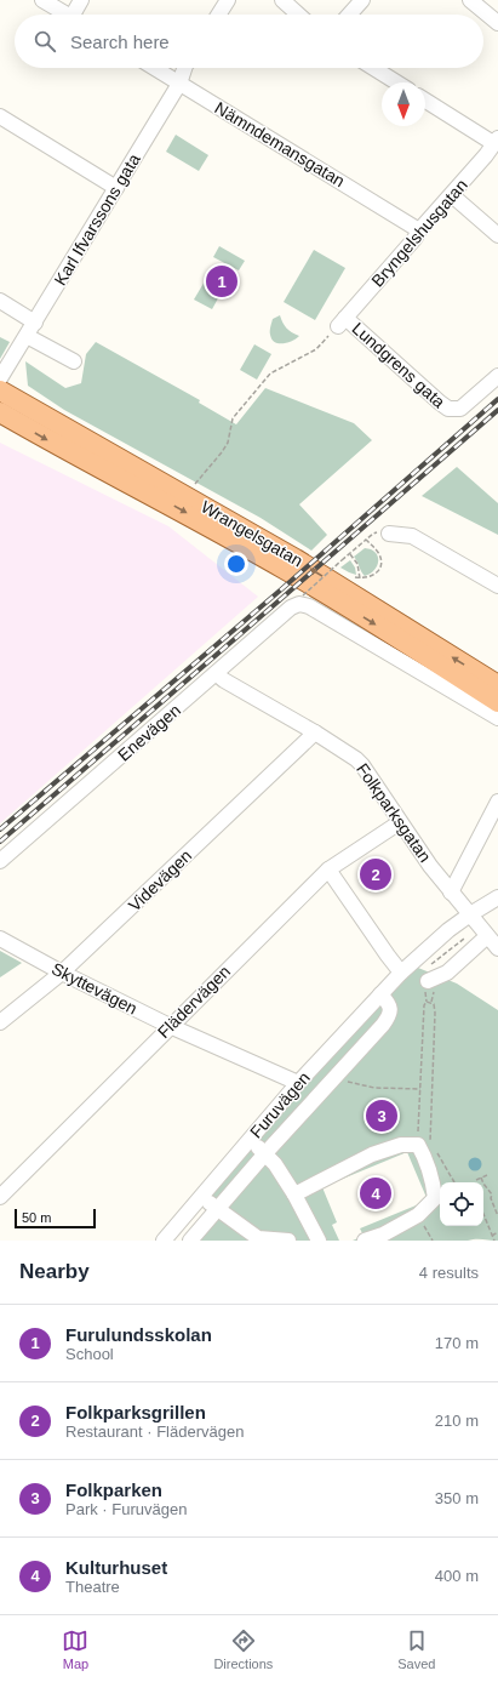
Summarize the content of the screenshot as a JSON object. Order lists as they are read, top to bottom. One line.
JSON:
{"streets":{"main road":["Wrangelsgatan"],"street":["Nämndemansgatan","Karl Ifvarssons gata","Bryngelshusgatan","Lundgrens gata","Enevägen","Folkparksgatan","Videvägen","Skyttevägen","Flädervägen","Furuvägen"]},"crossings":[["Nämndemansgatan","Karl Ifvarssons gata"],["Nämndemansgatan","Bryngelshusgatan"],["Bryngelshusgatan","Lundgrens gata"],["Enevägen","Folkparksgatan"],["Folkparksgatan","Videvägen"],["Folkparksgatan","Flädervägen"],["Folkparksgatan","Furuvägen"],["Videvägen","Skyttevägen"],["Skyttevägen","Flädervägen"],["Skyttevägen","Furuvägen"]],"scale_bar":"50 m","north":"bottom","page":{"search":"Search here","pins":["1","2","3","4"],"scale":"50 m","heading":["Nearby","4 results"],"list":[{"mark":"1","name":"Furulundsskolan","note":"School","value":"170 m"},{"mark":"2","name":"Folkparksgrillen","note":"Restaurant · Flädervägen","value":"210 m"},{"mark":"3","name":"Folkparken","note":"Park · Furuvägen","value":"350 m"},{"mark":"4","name":"Kulturhuset","note":"Theatre","value":"400 m"}],"nav":["Map","Directions","Saved"]}}
